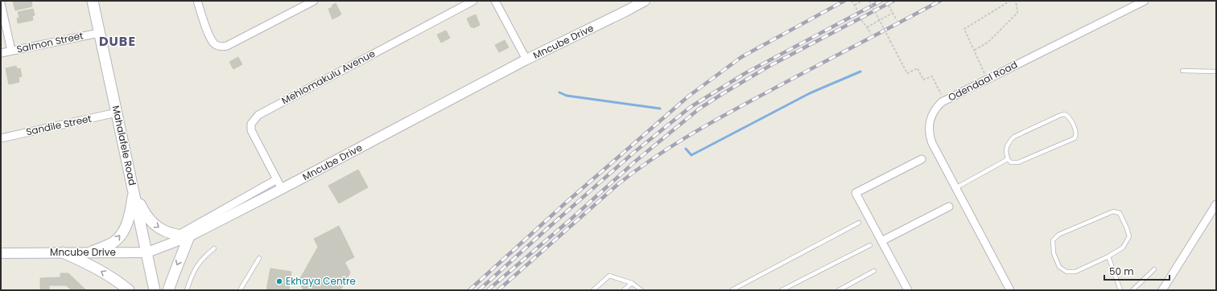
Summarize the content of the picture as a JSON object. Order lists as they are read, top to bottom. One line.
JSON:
{"streets":{"main road":["Mahalafele Road"],"street":["Mncube Drive","Salmon Street","Mehlomakulu Avenue","Odendaal Road","Sandile Street"]},"crossings":[["Mncube Drive","Mehlomakulu Avenue"],["Mncube Drive","Mahalafele Road"],["Salmon Street","Mahalafele Road"],["Sandile Street","Mahalafele Road"]],"districts":["DUBE"],"places":["Ekhaya Centre"],"scale_bar":"50 m"}
